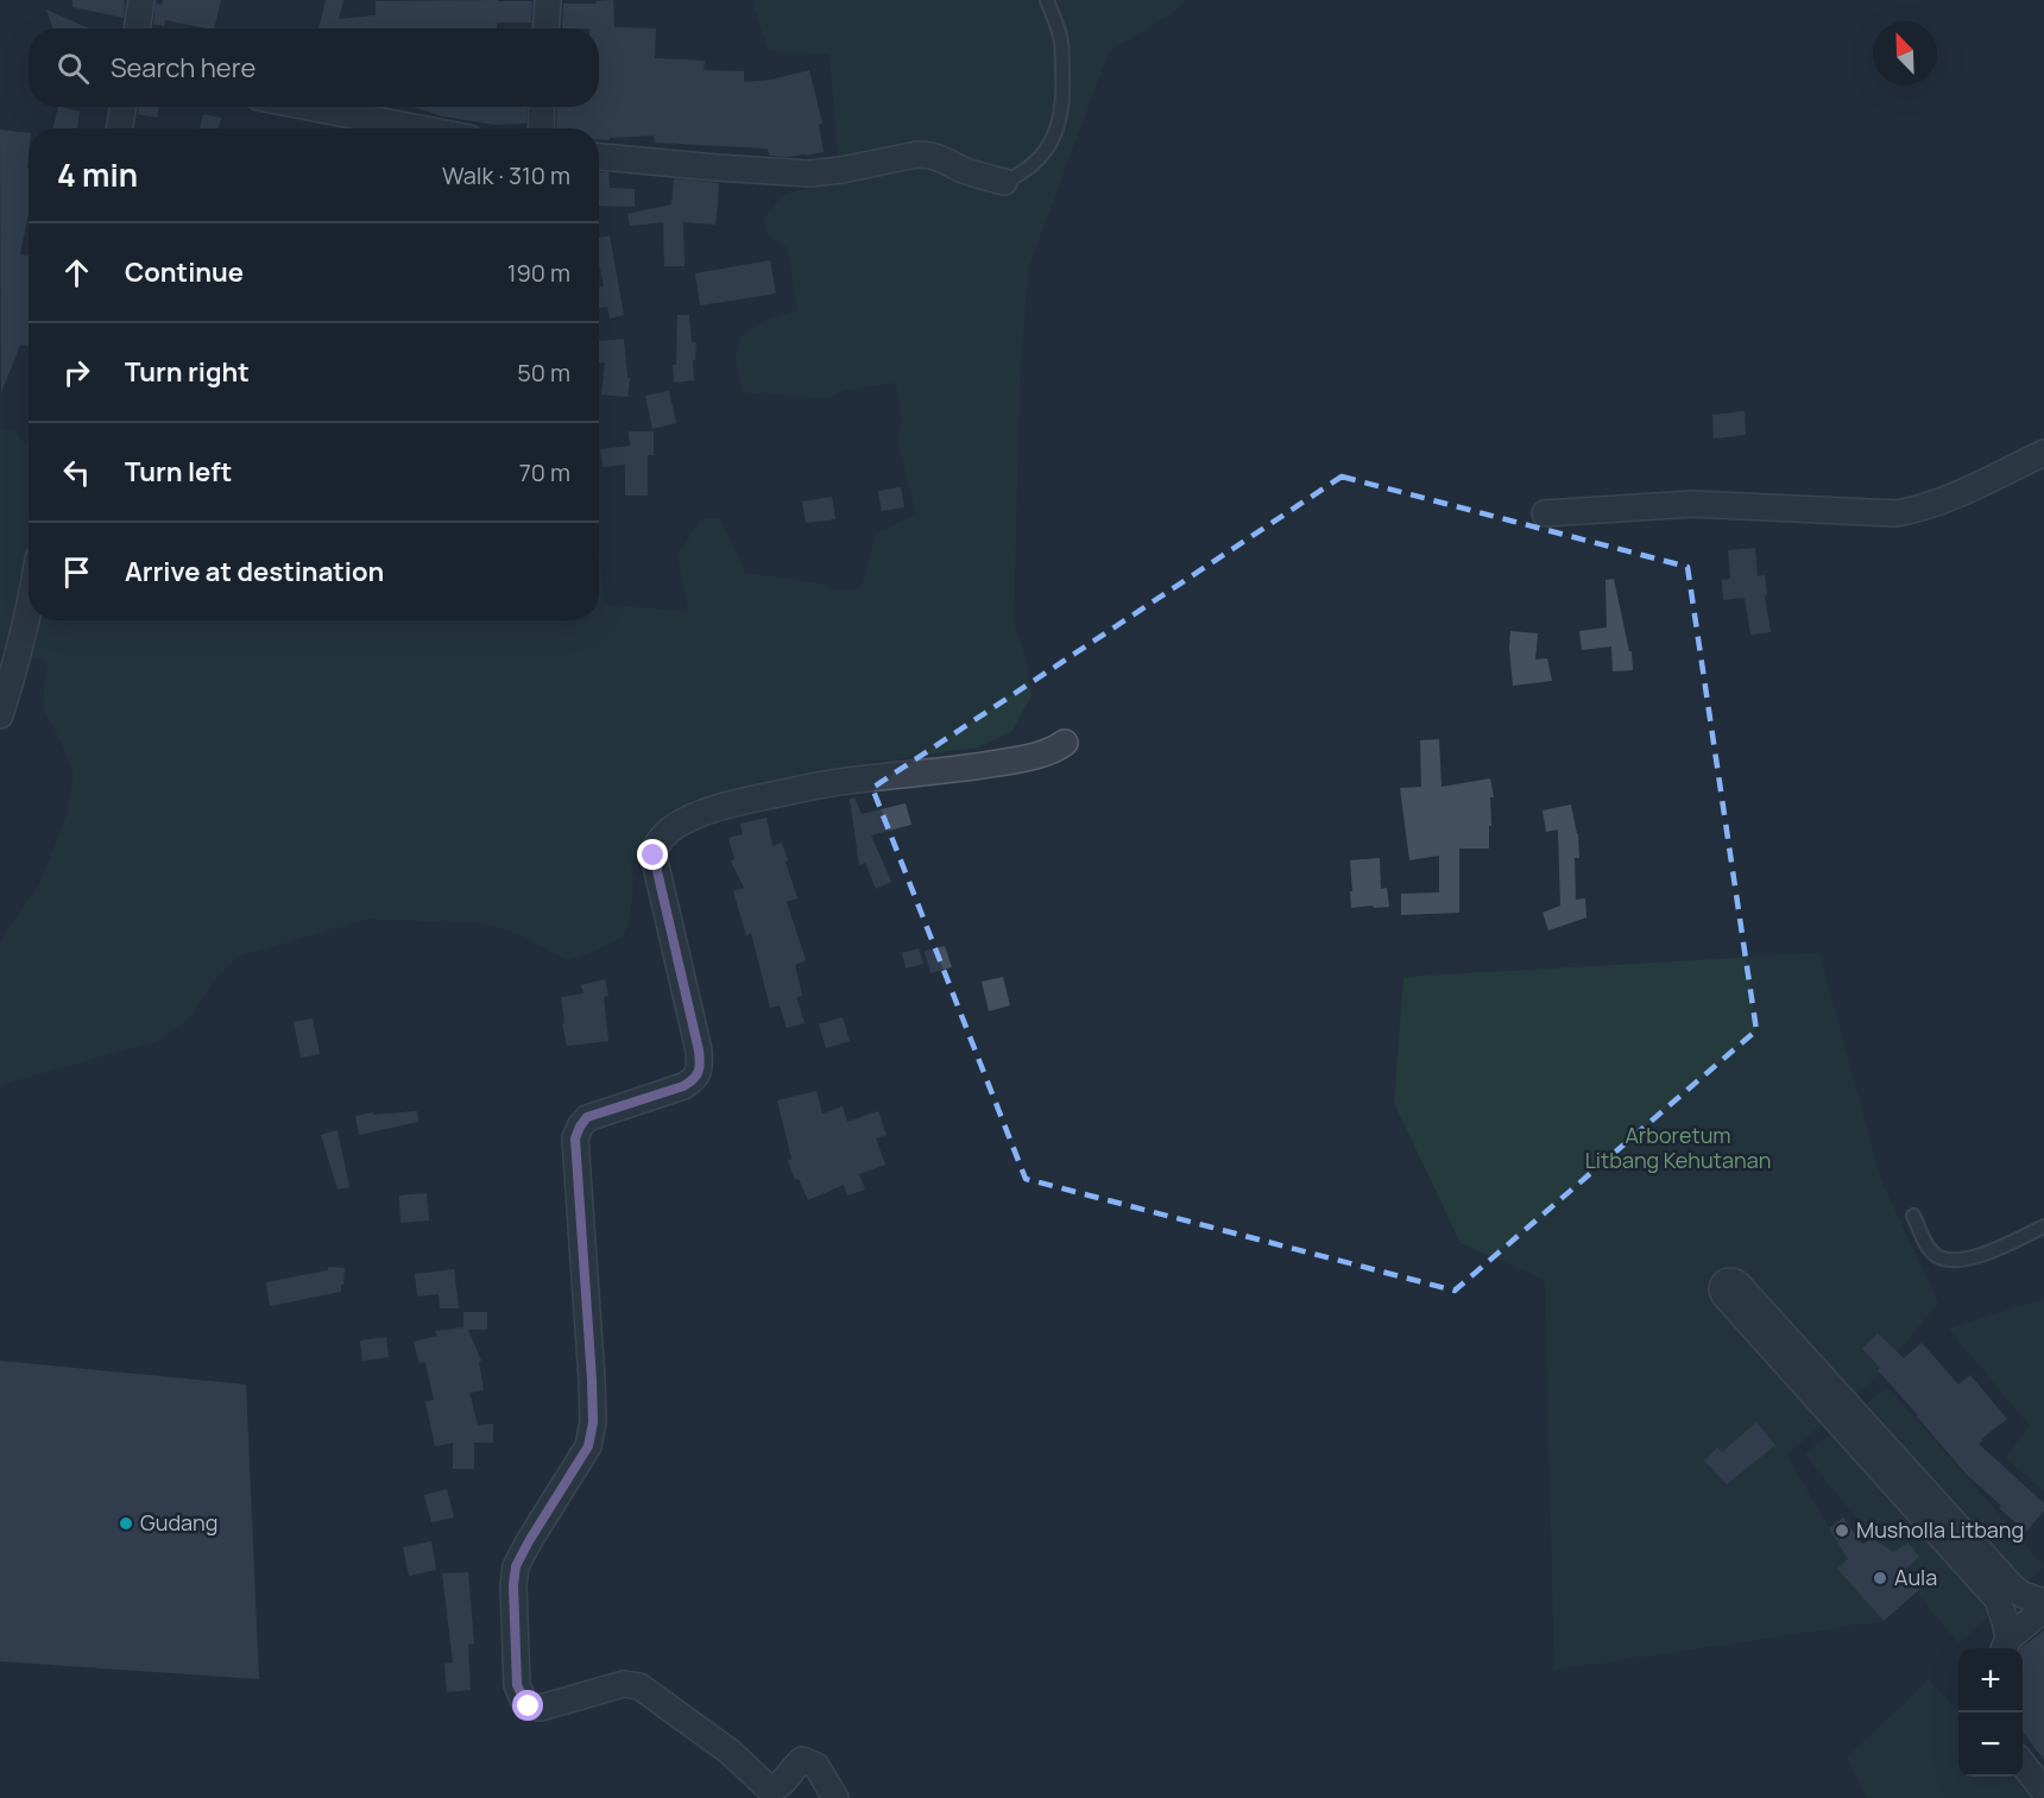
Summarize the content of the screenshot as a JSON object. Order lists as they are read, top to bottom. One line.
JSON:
{"parks":["Arboretum Litbang Kehutanan"],"places":["Gudang","Musholla Litbang","Aula"],"north":"top left","page":{"search":"Search here","heading":["4 min","Walk · 310 m"],"list":[["Continue","190 m"],["Turn right","50 m"],["Turn left","70 m"],"Arrive at destination"],"map_buttons":["+","−"]}}
